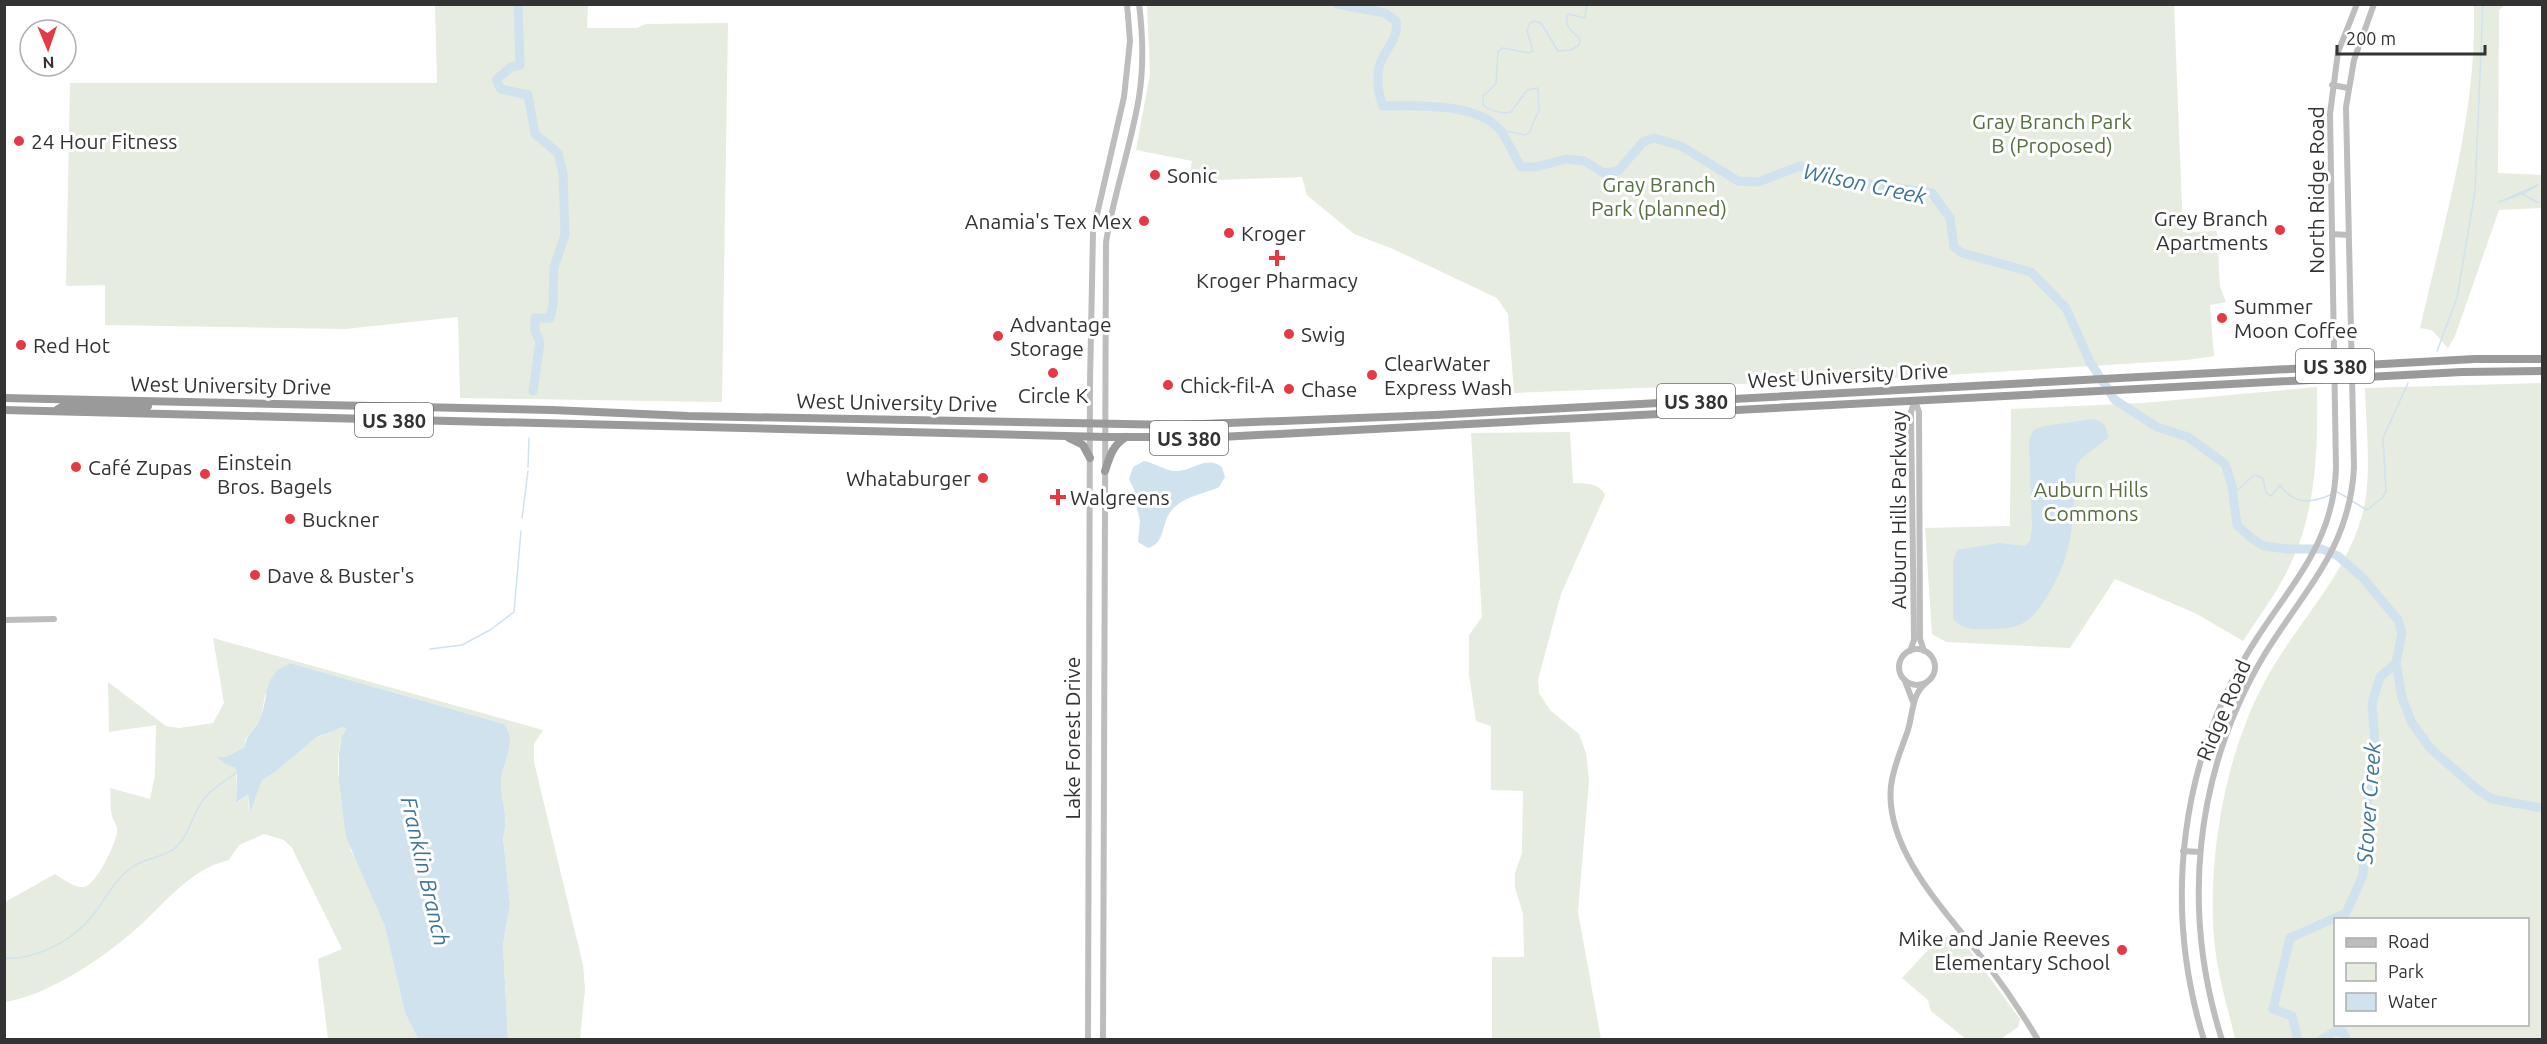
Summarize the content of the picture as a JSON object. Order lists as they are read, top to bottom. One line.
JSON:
{"streets":{"highway":["US 380","West University Drive"],"main road":["North Ridge Road","Auburn Hills Parkway","Ridge Road","Lake Forest Drive"]},"crossings":[["North Ridge Road","West University Drive"],["North Ridge Road","Ridge Road"],["West University Drive","Auburn Hills Parkway"],["West University Drive","Ridge Road"],["West University Drive","Lake Forest Drive"]],"water":["Wilson Creek","Stover Creek","Franklin Branch"],"parks":["Gray Branch Park B (Proposed)","Gray Branch Park (planned)","Auburn Hills Commons"],"places":{"other":["24 Hour Fitness","Sonic","Anamia's Tex Mex","Grey Branch Apartments","Kroger","Summer Moon Coffee","Swig","Advantage Storage","Red Hot","Circle K","ClearWater Express Wash","Chick-fil-A","Chase","Café Zupas","Einstein Bros. Bagels","Whataburger","Buckner","Dave & Buster's","Mike and Janie Reeves Elementary School"],"health":["Kroger Pharmacy","Walgreens"]},"legend":["Road","Park","Water"],"scale_bar":"200 m","north":"bottom"}
